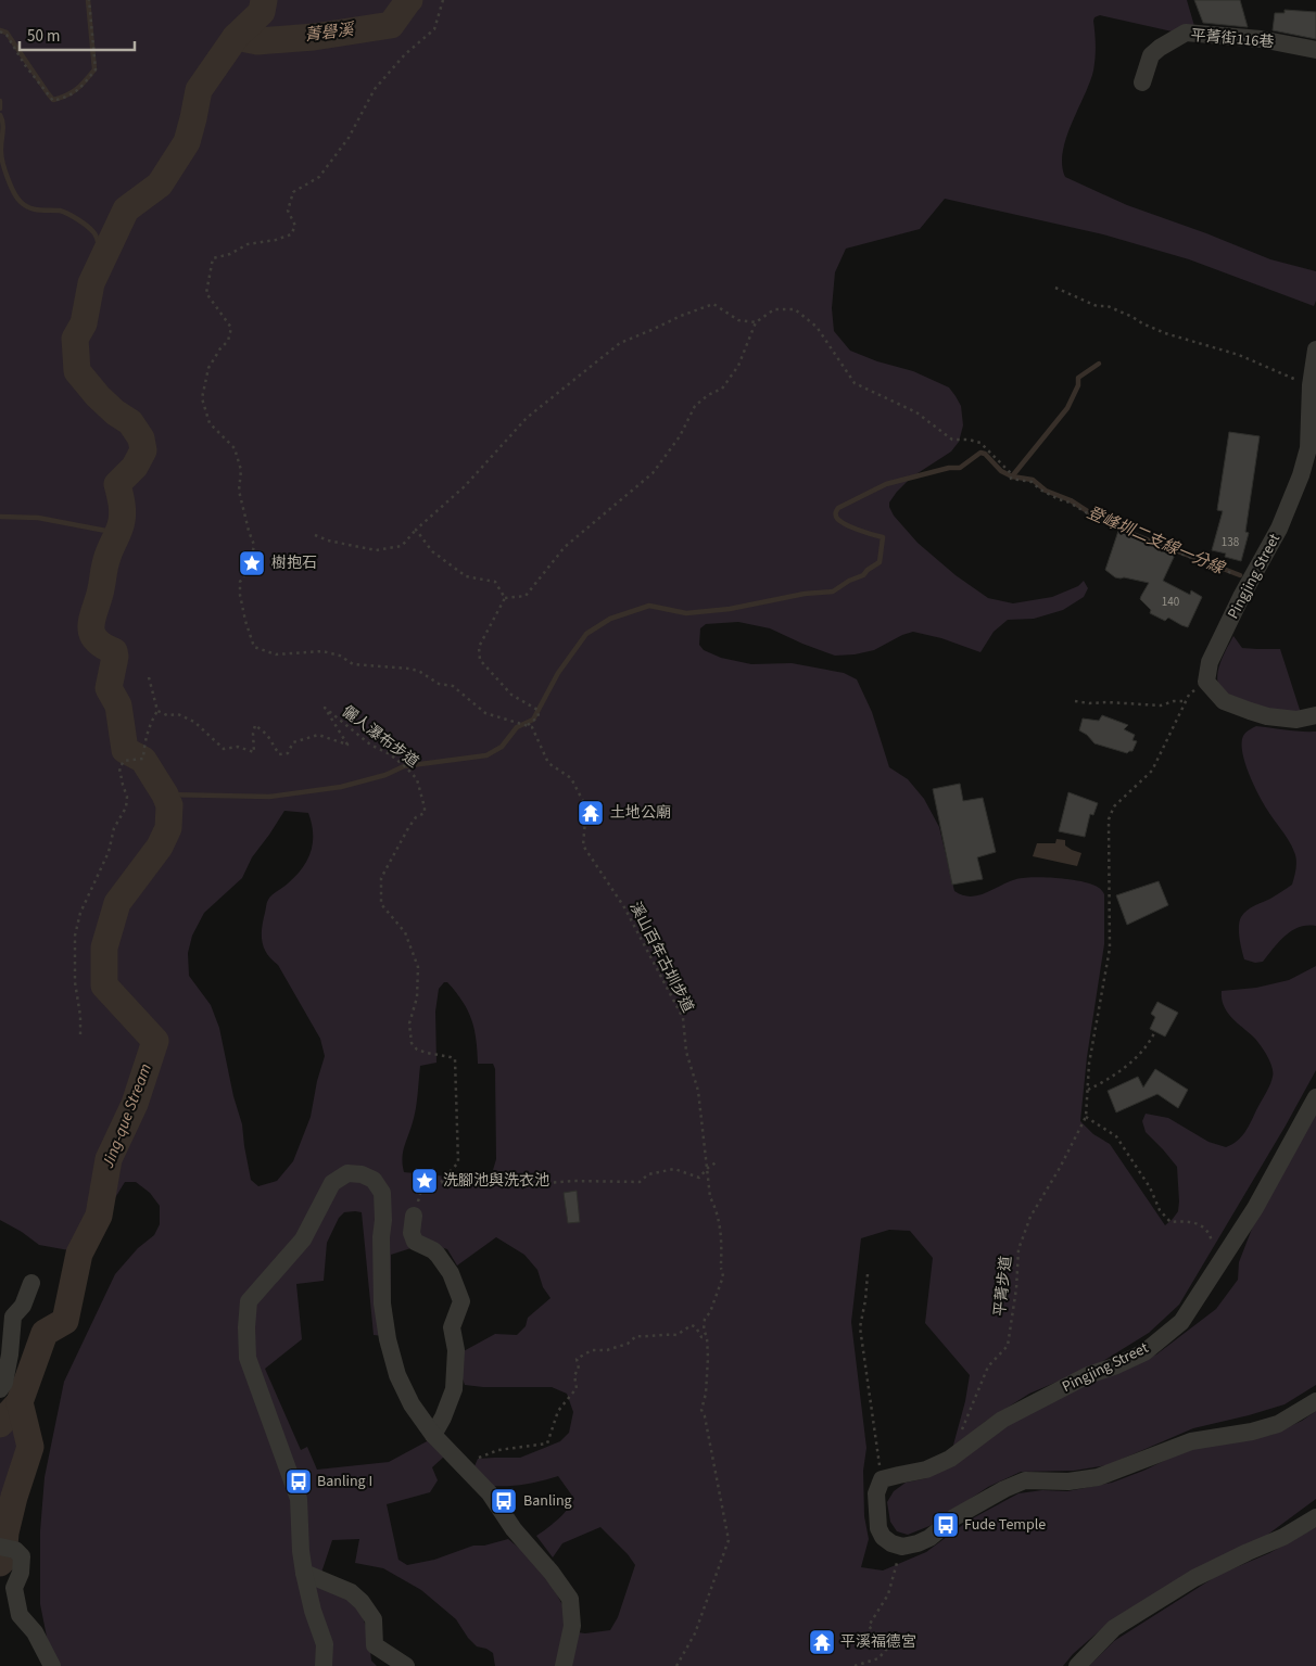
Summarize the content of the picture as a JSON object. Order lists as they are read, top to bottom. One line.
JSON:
{"streets":{"street":["平菁街116巷","Pingjing Street"],"path":["儷人瀑布步道","溪山百年古圳步道","平菁步道"]},"water":["菁礐溪","登峰圳二支線一分線","Jing-que Stream"],"places":{"place":["樹抱石","洗腳池與洗衣池"],"temple":["土地公廟","平溪福德宮"],"bus stop":["Banling I","Banling","Fude Temple"]},"house_numbers":["138","140"],"scale_bar":"50 m"}
